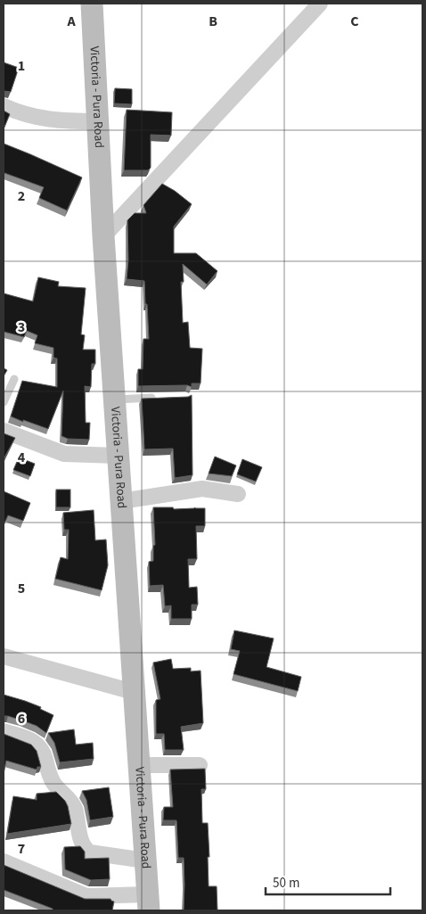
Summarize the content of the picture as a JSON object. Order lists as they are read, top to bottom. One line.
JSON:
{"streets":{"main road":["Victoria - Pura Road"]},"scale_bar":"50 m","grid":{"columns":["A","B","C"],"rows":["1","2","3","4","5","6","7"]}}
